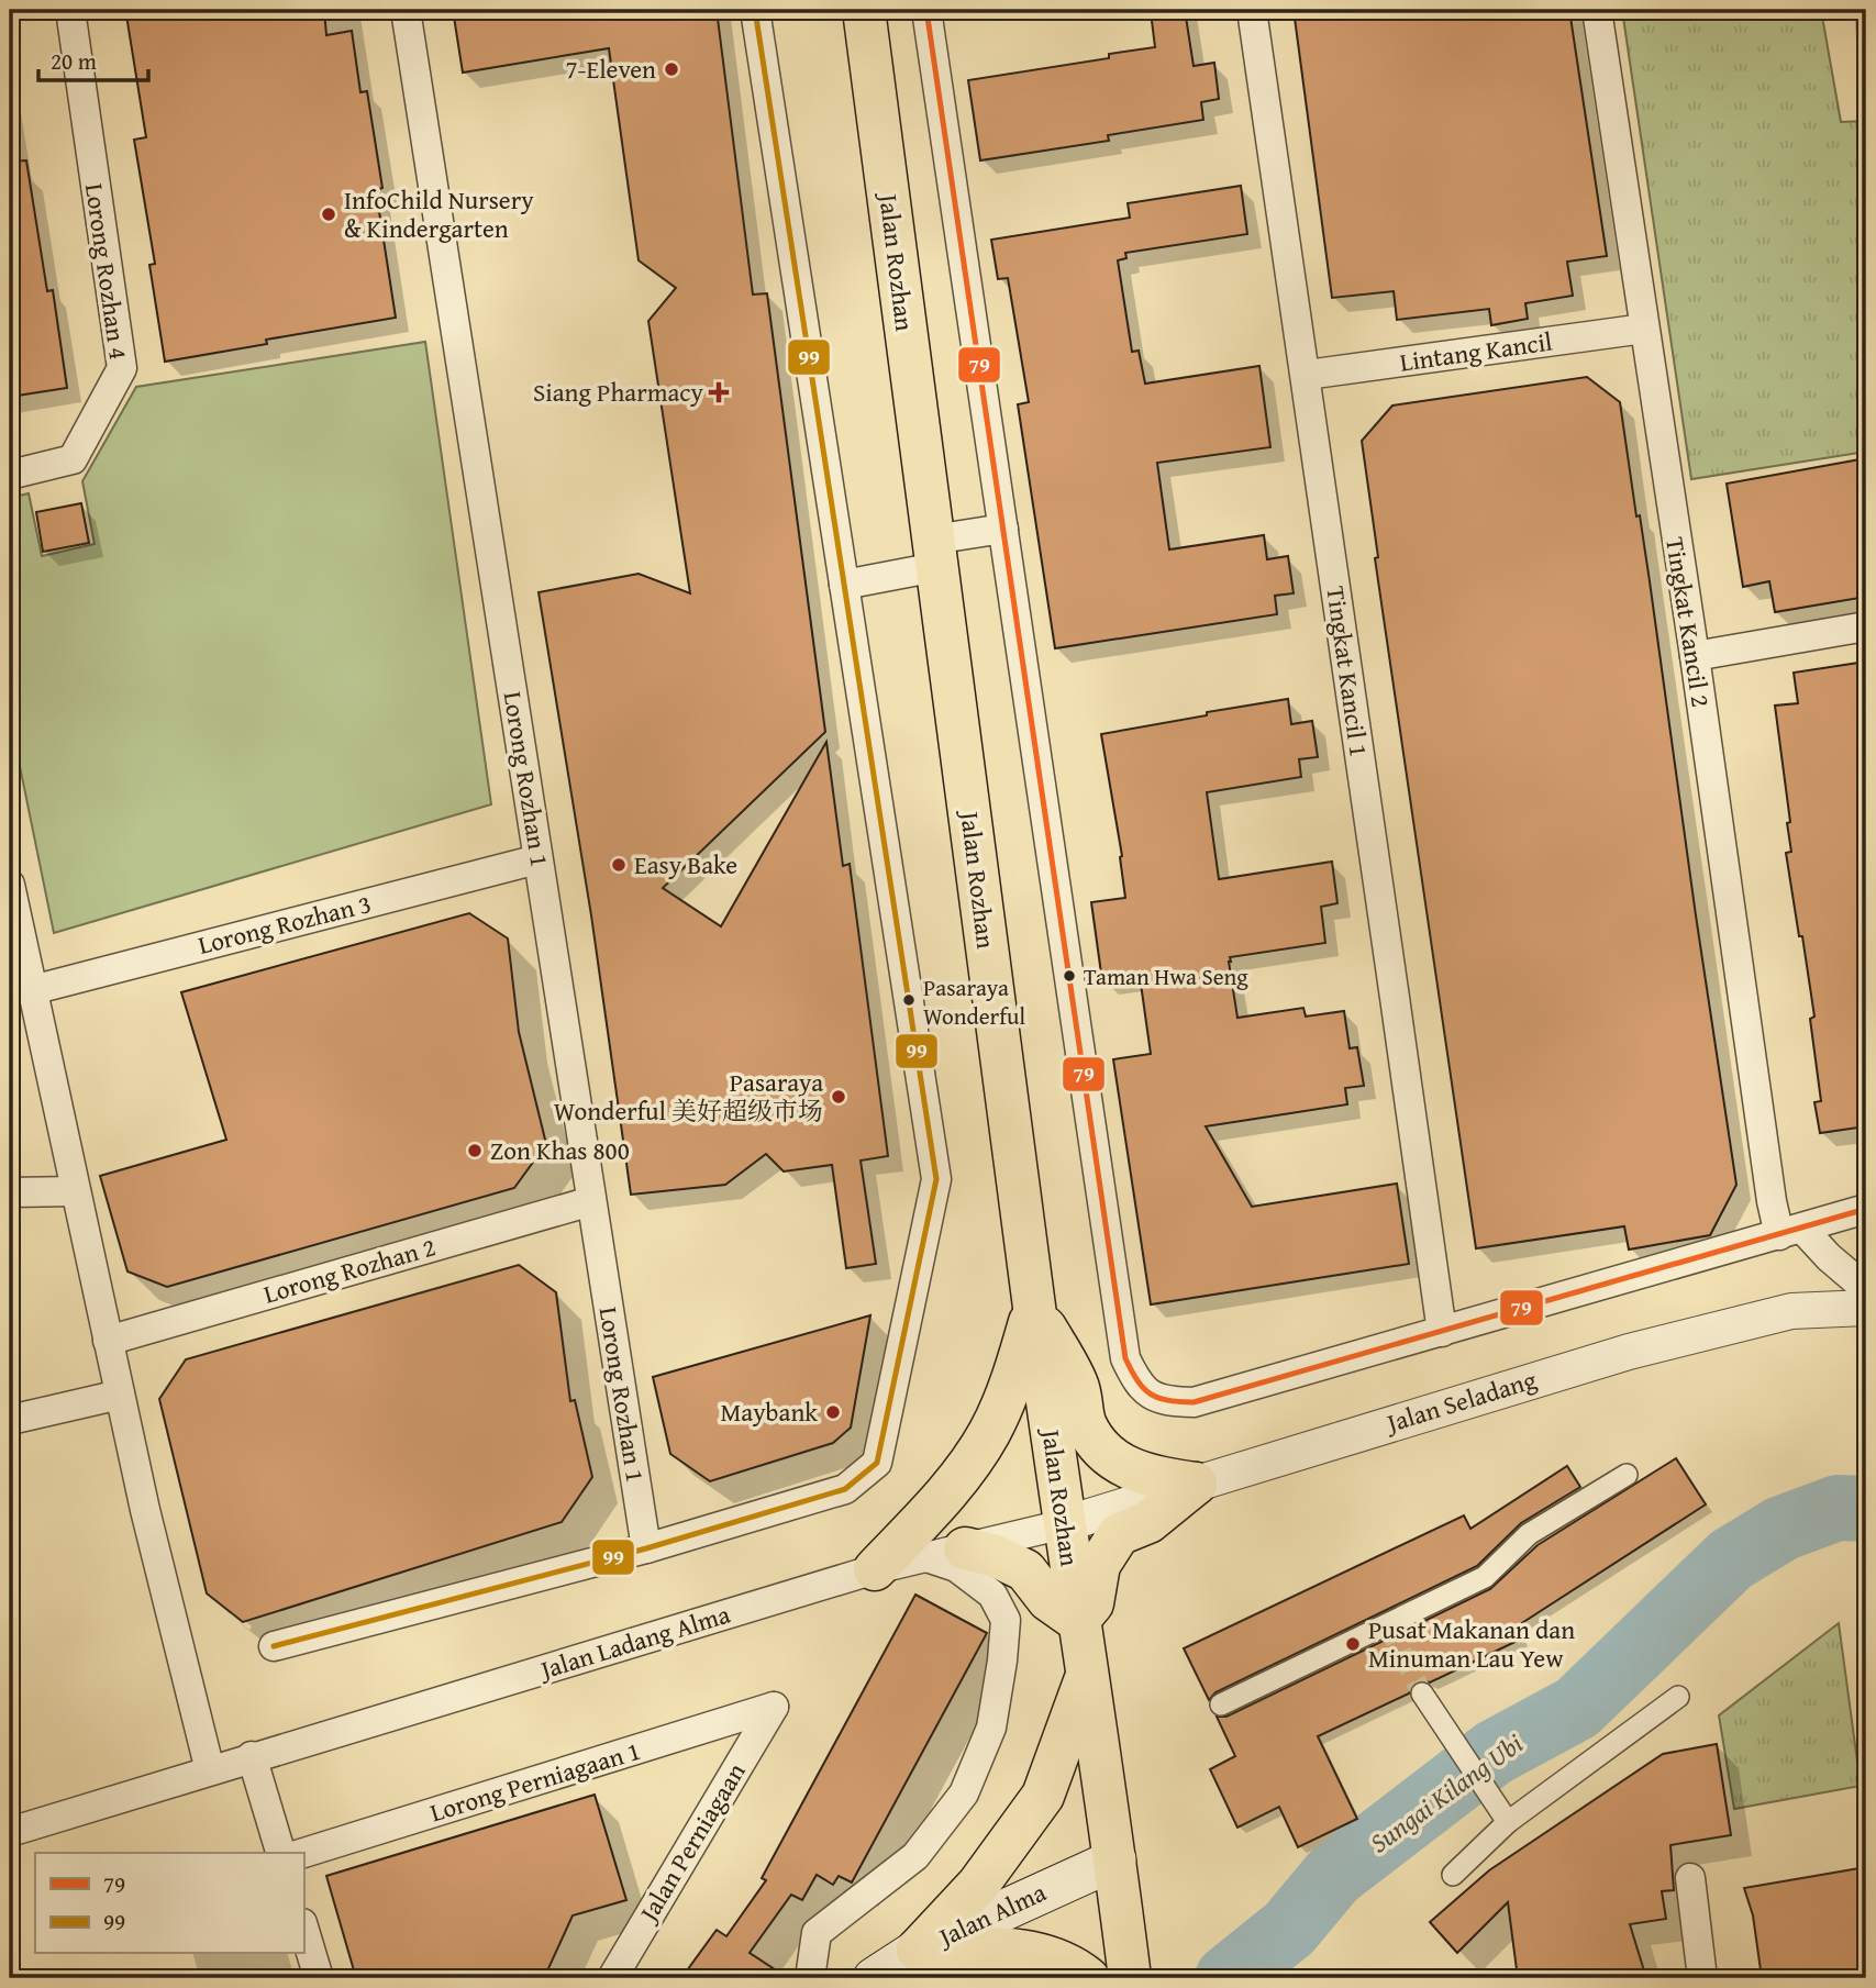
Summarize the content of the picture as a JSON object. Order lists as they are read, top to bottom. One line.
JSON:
{"streets":{"main road":["Jalan Rozhan","Jalan Alma"],"street":["Lorong Rozhan 4","Lintang Kancil","Tingkat Kancil 2","Tingkat Kancil 1","Lorong Rozhan 1","Lorong Rozhan 3","Lorong Rozhan 2","Jalan Seladang","Jalan Ladang Alma","Lorong Perniagaan 1","Jalan Perniagaan"]},"crossings":[["Jalan Rozhan","Jalan Seladang"],["Jalan Rozhan","Jalan Ladang Alma"],["Jalan Rozhan","Jalan Alma"],["Lintang Kancil","Tingkat Kancil 2"],["Lintang Kancil","Tingkat Kancil 1"],["Lorong Rozhan 1","Lorong Rozhan 3"],["Lorong Rozhan 1","Lorong Rozhan 2"],["Jalan Seladang","Jalan Ladang Alma"],["Lorong Perniagaan 1","Jalan Perniagaan"]],"water":["Sungai Kilang Ubi"],"places":{"other":["7-Eleven","InfoChild Nursery & Kindergarten","Easy Bake","Taman Hwa Seng","Pasaraya Wonderful","Pasaraya Wonderful 美好超级市场","Zon Khas 800","Maybank","Pusat Makanan dan Minuman Lau Yew"],"health":["Siang Pharmacy"]},"lines":["transit line 79","transit line 99"],"legend":["79","99"],"scale_bar":"20 m"}
